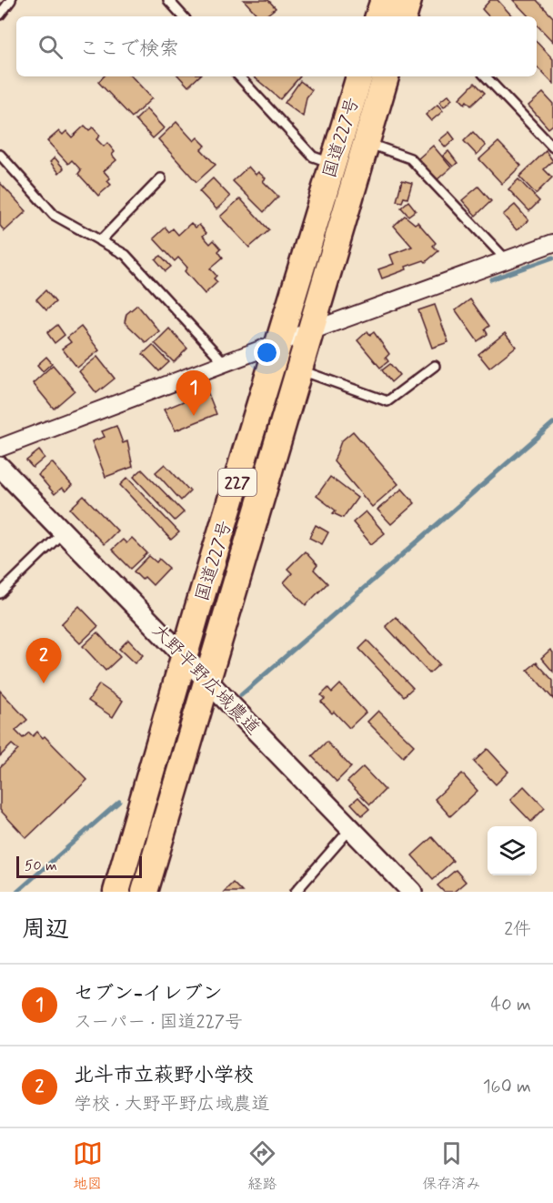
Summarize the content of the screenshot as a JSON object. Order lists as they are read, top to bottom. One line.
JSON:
{"streets":{"highway":["国道227号","227"],"street":["大野平野広域農道"]},"crossings":[["国道227号","大野平野広域農道"]],"scale_bar":"50 m","page":{"search":"ここで検索","pins":["1","2"],"scale":"50 m","heading":["周辺","2件"],"list":[{"mark":"1","name":"セブン-イレブン","note":"スーパー · 国道227号","value":"40 m"},{"mark":"2","name":"北斗市立萩野小学校","note":"学校 · 大野平野広域農道","value":"160 m"}],"nav":["地図","経路","保存済み"]}}
